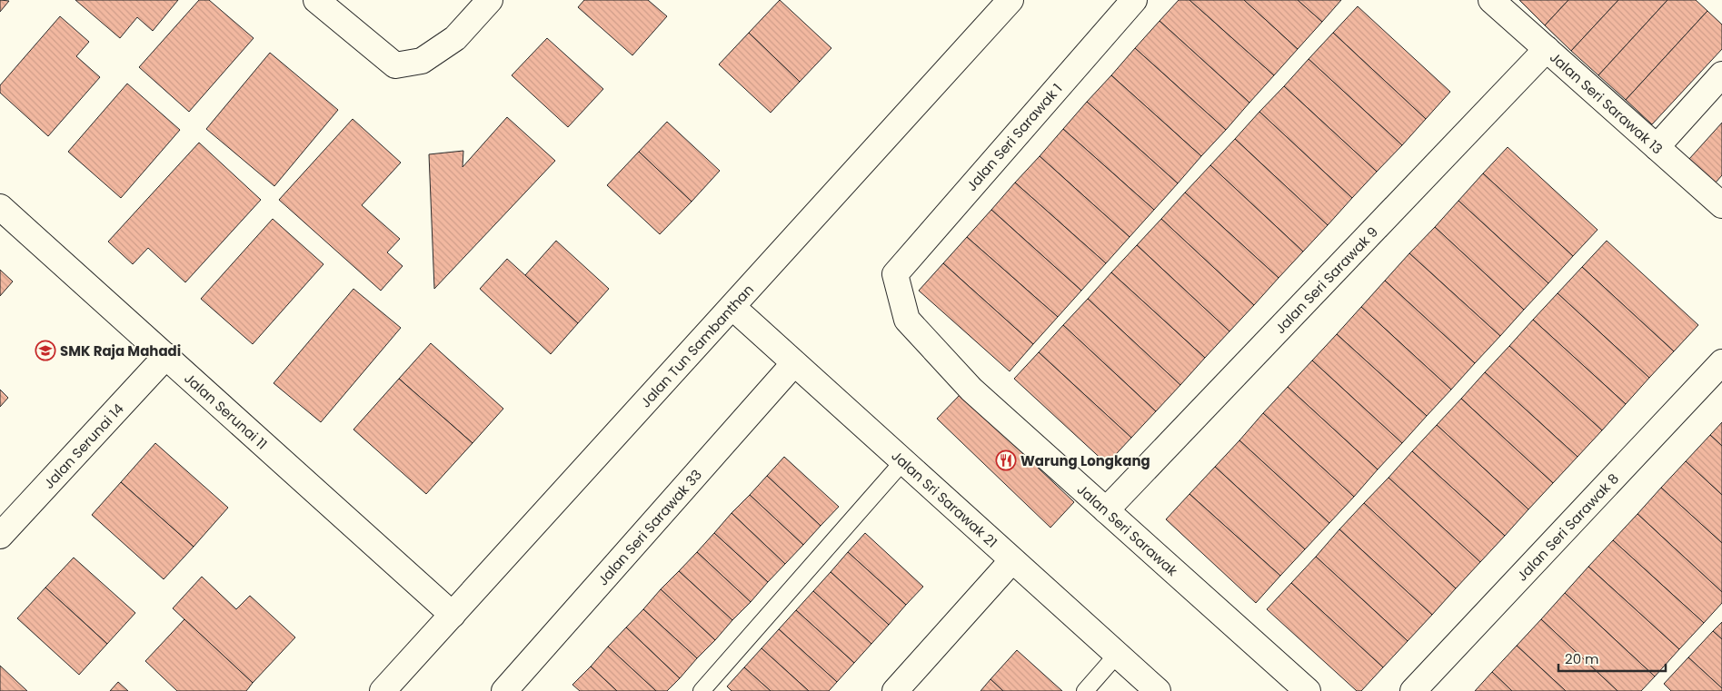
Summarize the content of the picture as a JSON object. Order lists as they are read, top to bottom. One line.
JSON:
{"streets":{"street":["Jalan Seri Sarawak 13","Jalan Seri Sarawak 1","Jalan Seri Sarawak 9","Jalan Tun Sambanthan","Jalan Serunai 11","Jalan Serunai 14","Jalan Sri Sarawak 21","Jalan Seri Sarawak 33","Jalan Seri Sarawak 8","Jalan Seri Sarawak"]},"crossings":[["Jalan Seri Sarawak 13","Jalan Seri Sarawak 9"],["Jalan Seri Sarawak 1","Jalan Seri Sarawak"],["Jalan Seri Sarawak 9","Jalan Seri Sarawak"],["Jalan Tun Sambanthan","Jalan Serunai 11"],["Jalan Tun Sambanthan","Jalan Sri Sarawak 21"],["Jalan Serunai 11","Jalan Serunai 14"],["Jalan Sri Sarawak 21","Jalan Seri Sarawak 33"]],"places":{"school or university":["SMK Raja Mahadi"],"restaurant":["Warung Longkang"]},"scale_bar":"20 m"}
